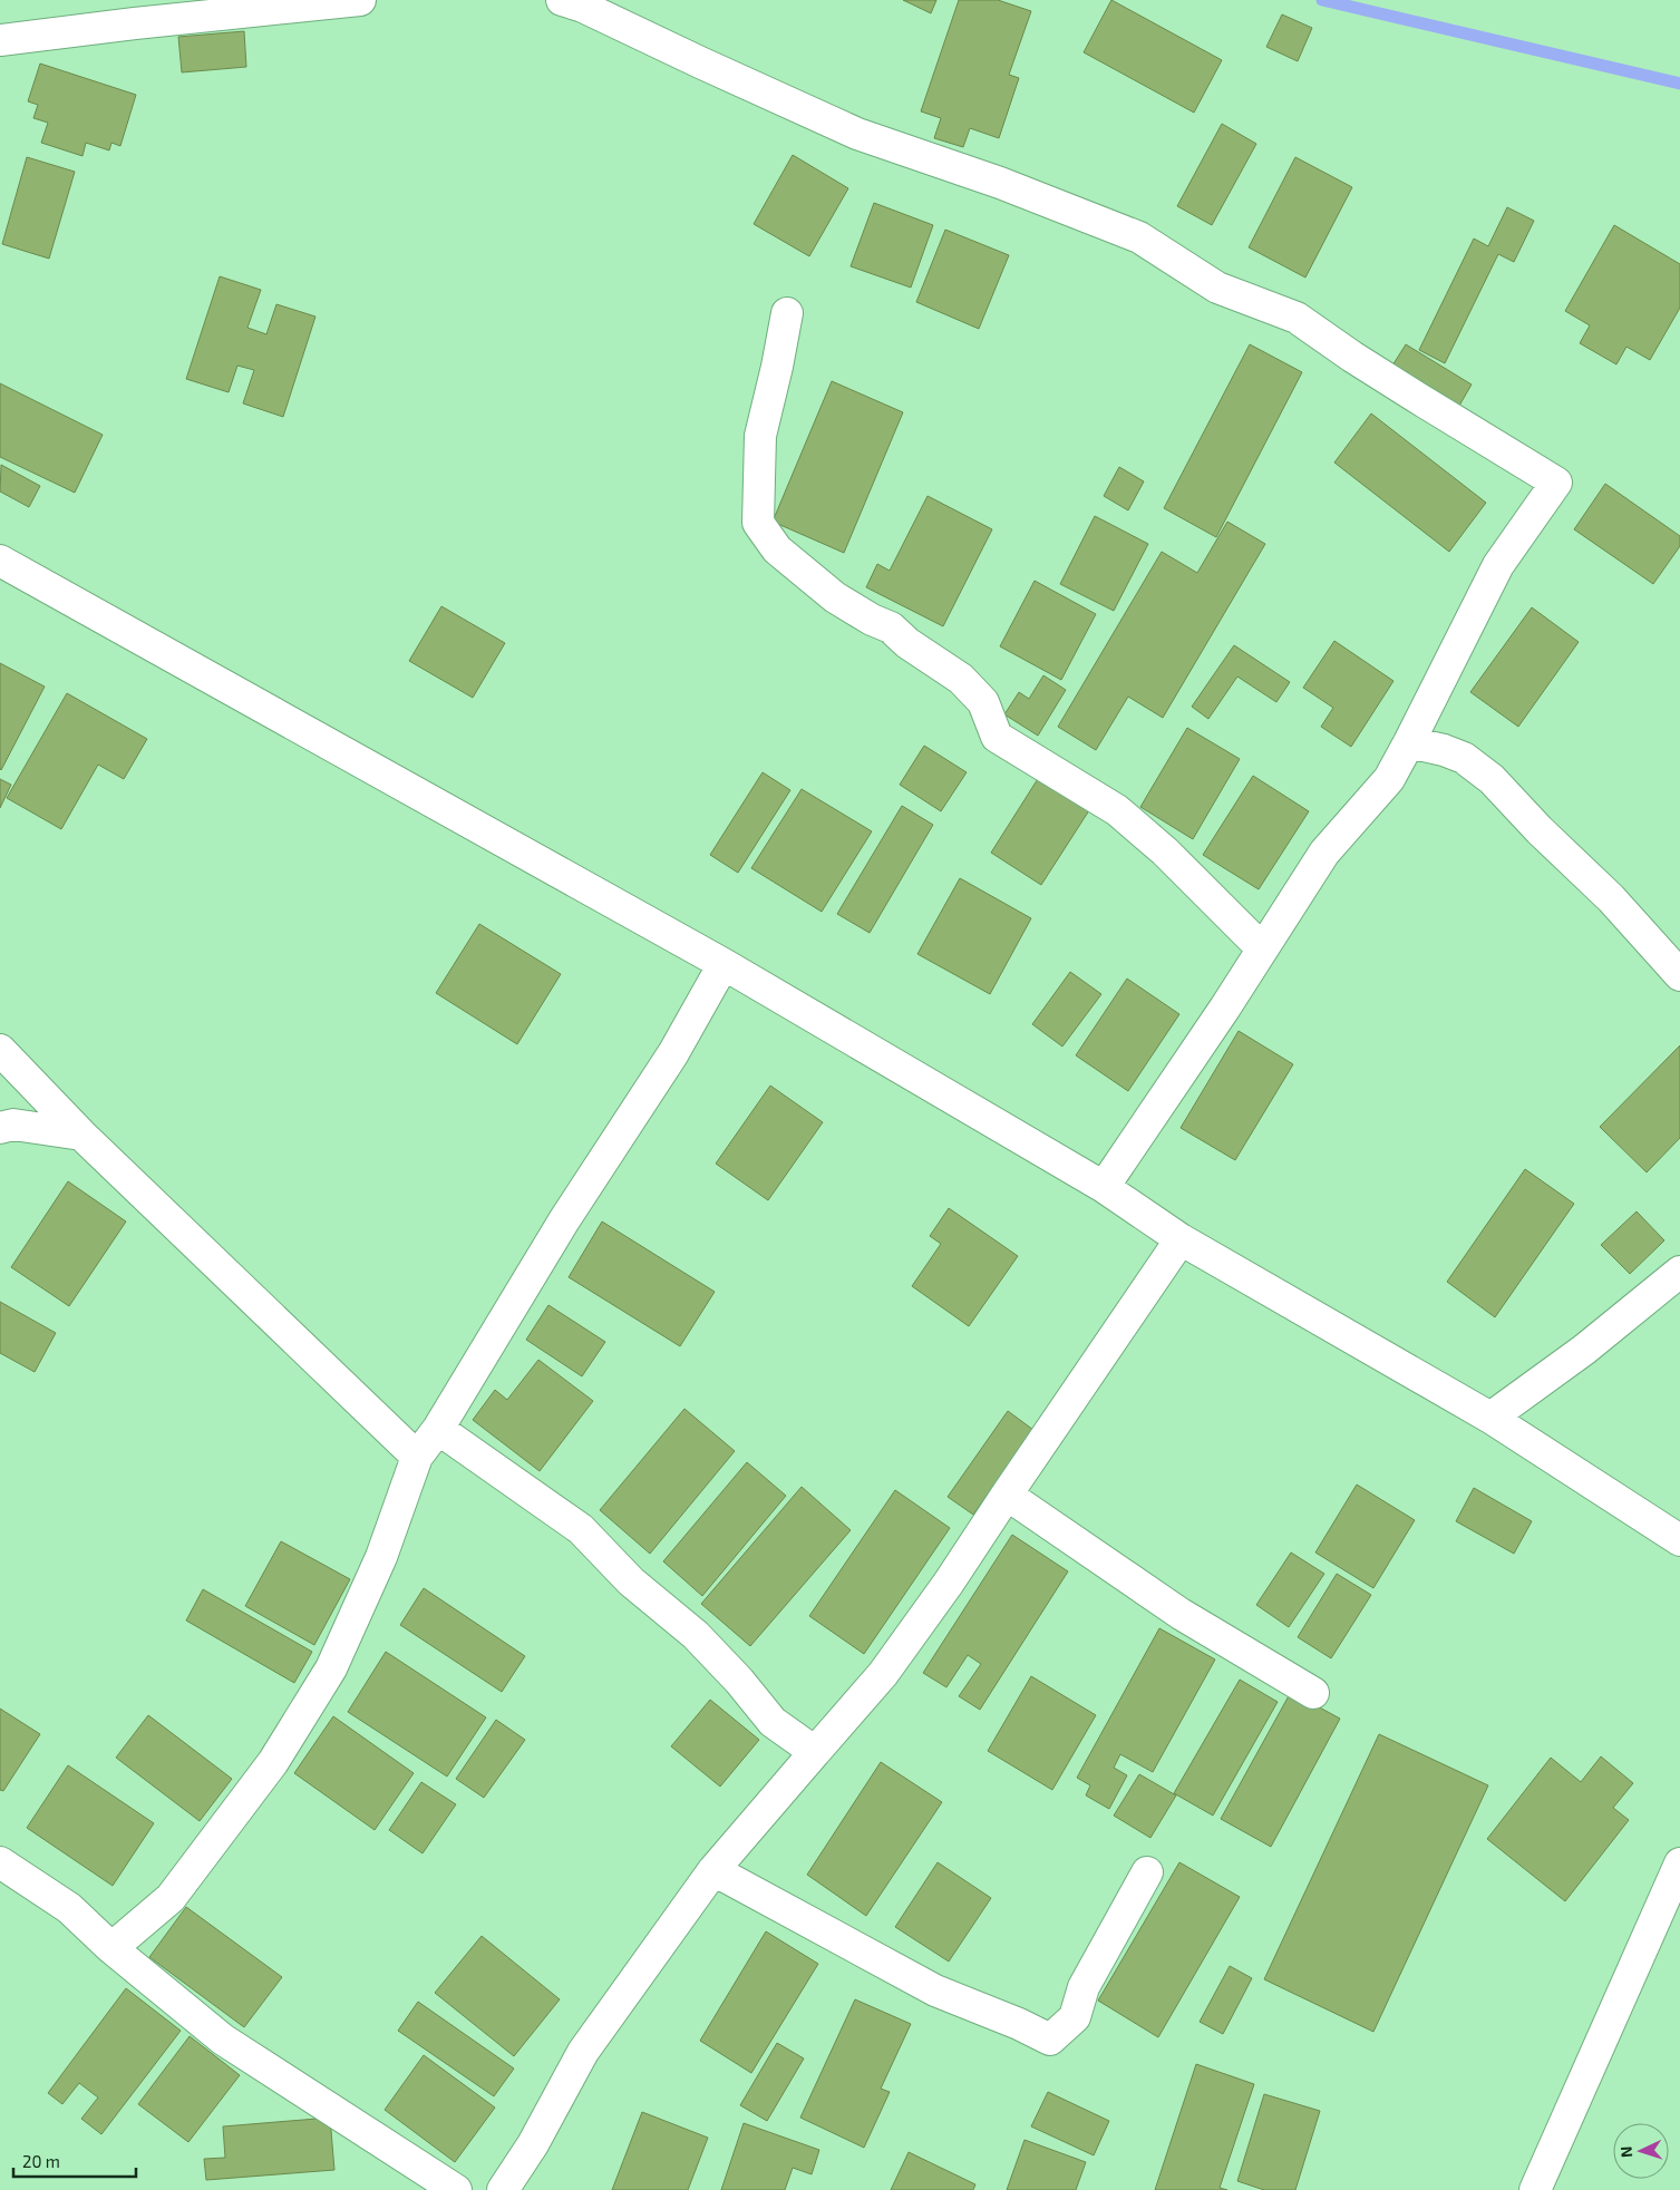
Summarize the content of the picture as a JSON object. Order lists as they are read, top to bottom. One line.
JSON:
{"scale_bar":"20 m","north":"left"}
